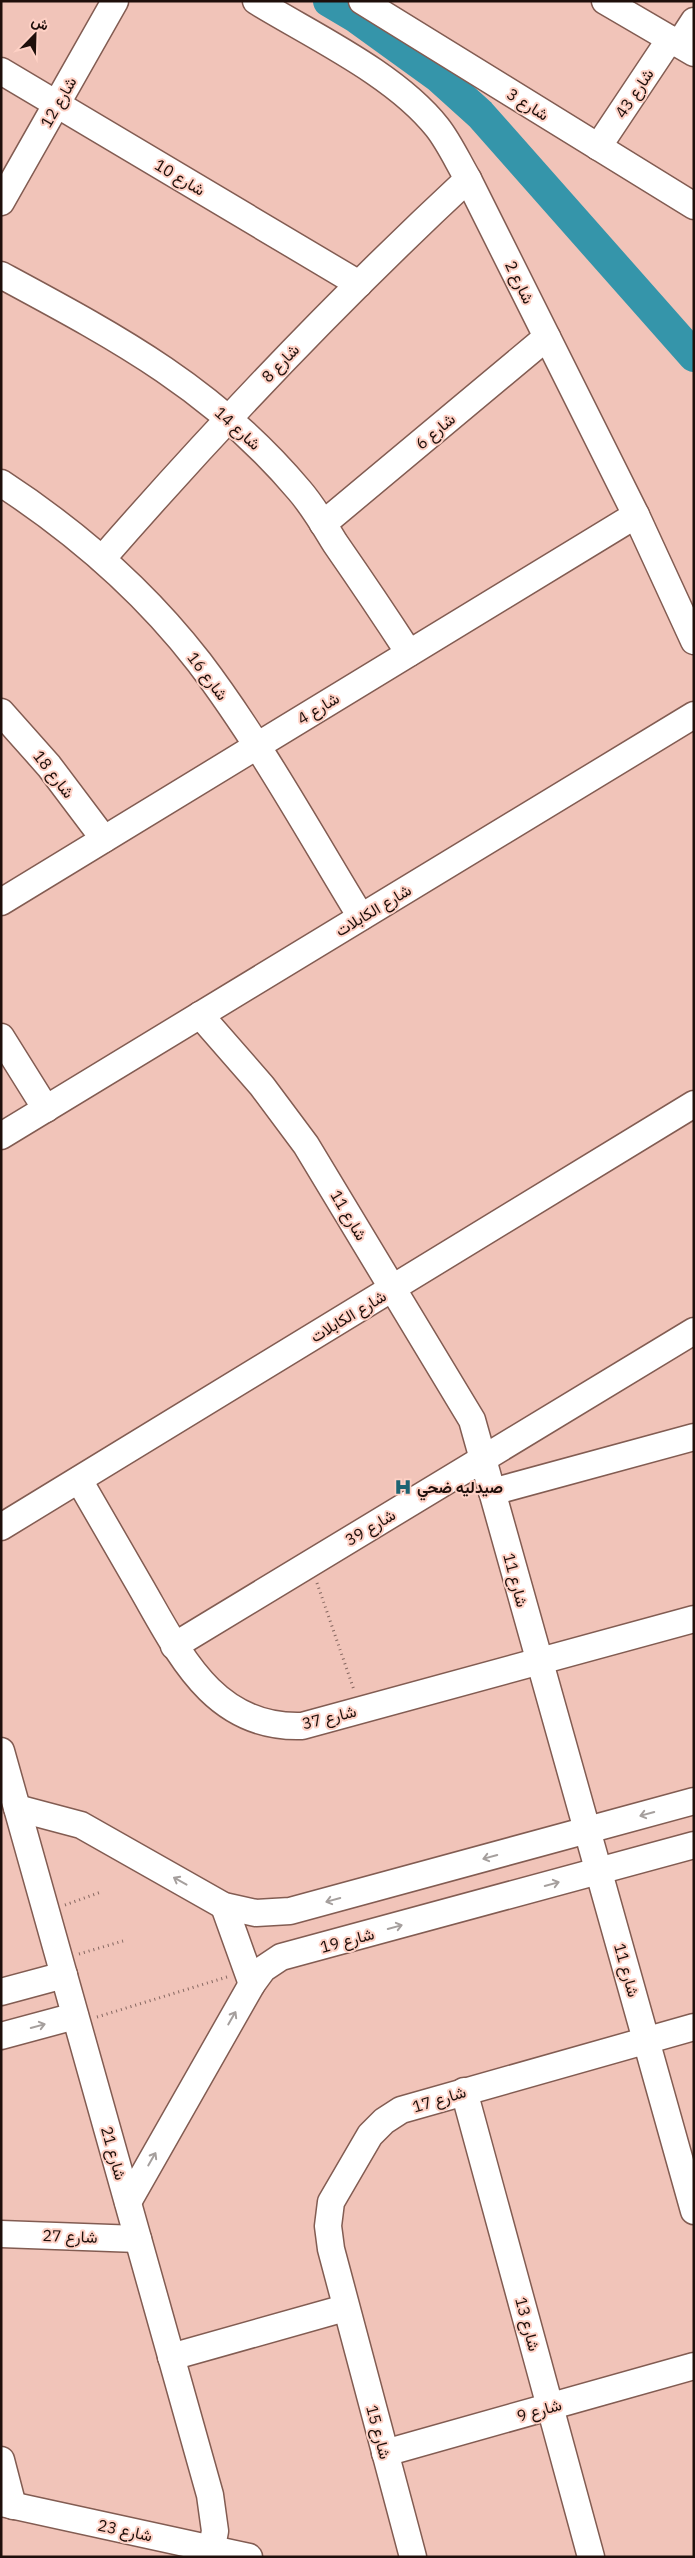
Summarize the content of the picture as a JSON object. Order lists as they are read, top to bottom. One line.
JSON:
{"streets":{"street":["شارع 43","شارع 12","شارع 3","شارع 10","شارع 2","شارع 8","شارع 14","شارع 6","شارع 16","شارع 4","شارع 18","شارع الكابلات","شارع 11","شارع 39","شارع 37","شارع 19","شارع 17","شارع 21","شارع 27","شارع 13","شارع 9","شارع 15","شارع 23"]},"crossings":[["شارع 43","شارع 3"],["شارع 12","شارع 10"],["شارع 10","شارع 8"],["شارع 2","شارع 8"],["شارع 2","شارع 6"],["شارع 2","شارع 4"],["شارع 8","شارع 14"],["شارع 8","شارع 16"],["شارع 14","شارع 6"],["شارع 14","شارع 4"],["شارع 16","شارع 4"],["شارع 16","شارع الكابلات"],["شارع 4","شارع 18"],["شارع الكابلات","شارع 11"],["شارع الكابلات","شارع 37"],["شارع 11","شارع 39"],["شارع 11","شارع 37"],["شارع 11","شارع 19"],["شارع 11","شارع 17"],["شارع 39","شارع 37"],["شارع 19","شارع 21"],["شارع 17","شارع 13"],["شارع 17","شارع 15"],["شارع 21","شارع 27"],["شارع 21","شارع 23"],["شارع 13","شارع 9"],["شارع 9","شارع 15"]],"places":{"hospital":["صيدليه ضحي"]},"north":"top right"}
